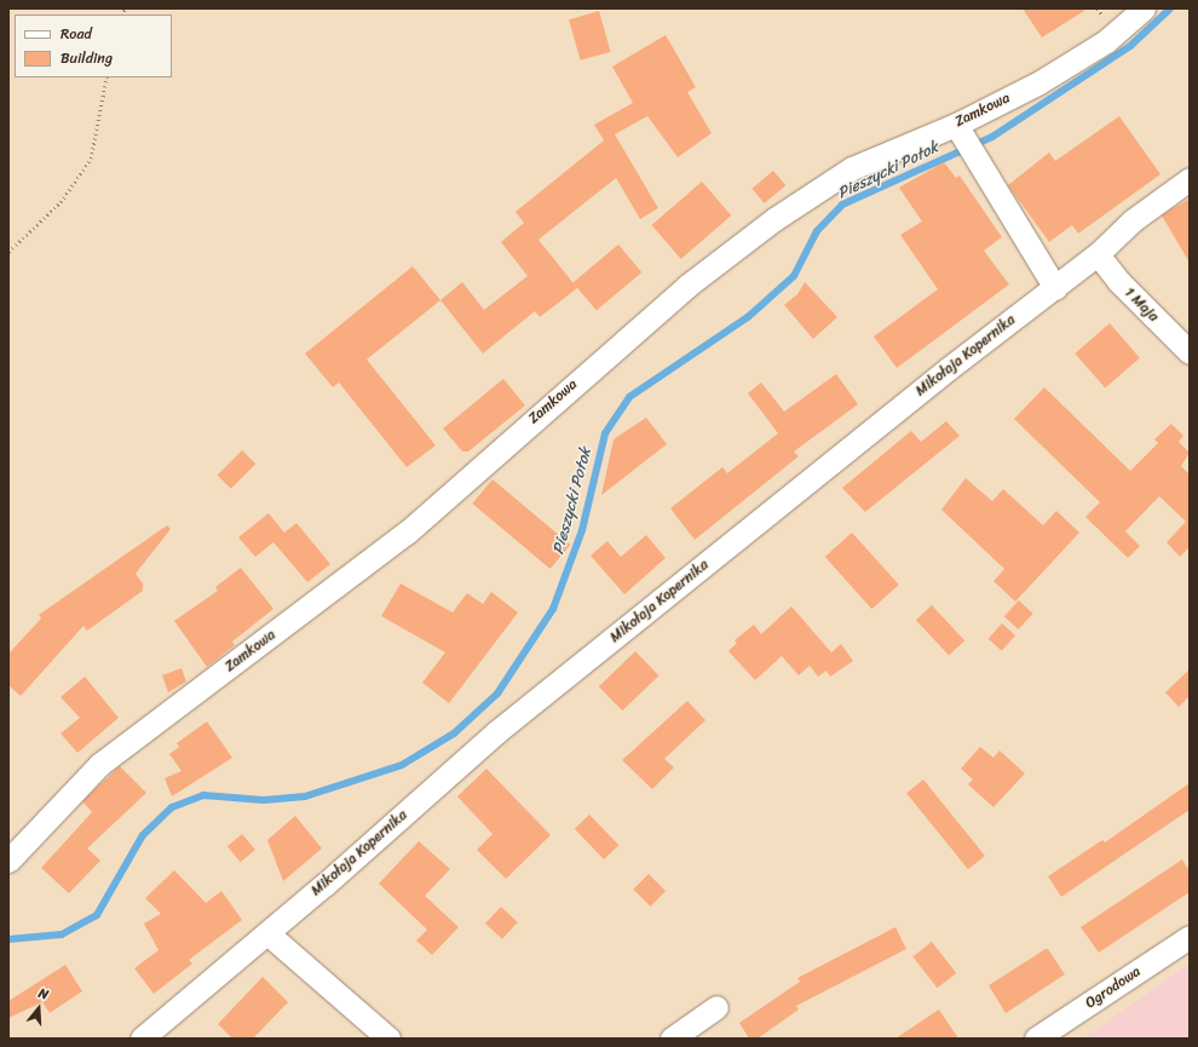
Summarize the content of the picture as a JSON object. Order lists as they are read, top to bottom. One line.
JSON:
{"streets":{"street":["Zamkowa","1 Maja","Mikołaja Kopernika","Ogrodowa"]},"crossings":[["1 Maja","Mikołaja Kopernika"]],"water":["Pieszycki Potok"],"legend":["Road","Building"],"north":"top"}
